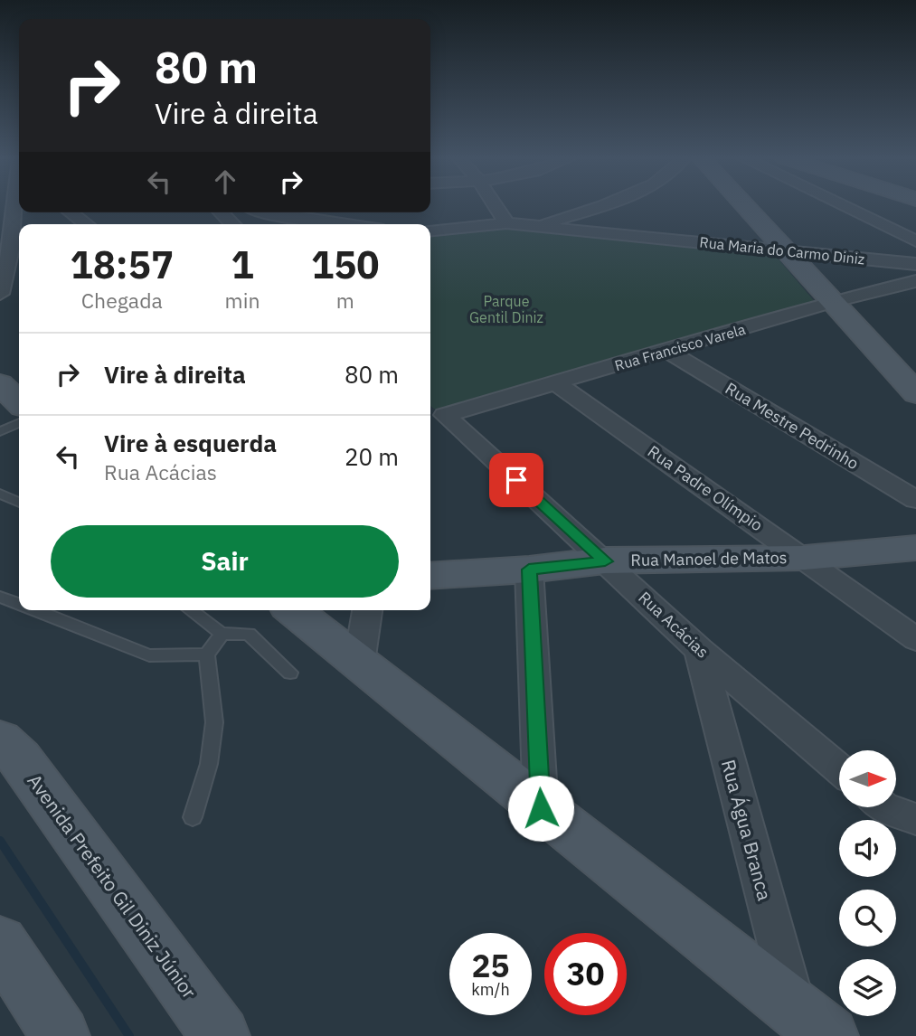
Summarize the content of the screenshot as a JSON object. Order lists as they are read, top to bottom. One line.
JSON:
{"streets":{"main road":["Rua Manoel de Matos","Avenida Prefeito Gil Diniz Júnior"],"street":["Rua Maria do Carmo Diniz","Rua Francisco Varela","Rua Mestre Pedrinho","Rua Padre Olímpio","Rua Acácias","Rua Água Branca"]},"crossings":[["Rua Francisco Varela","Rua Mestre Pedrinho"],["Rua Francisco Varela","Rua Padre Olímpio"],["Rua Francisco Varela","Rua Acácias"],["Rua Padre Olímpio","Rua Manoel de Matos"],["Rua Manoel de Matos","Rua Acácias"],["Rua Acácias","Rua Água Branca"]],"parks":["Parque Gentil Diniz"],"north":"right","page":{"turn":["80 m","Vire à direita"],"eta":["18:57","Chegada","1","min","150","m"],"list":[{"name":"Vire à direita","value":"80 m"},{"name":"Vire à esquerda","note":"Rua Acácias","value":"20 m"}],"buttons":"Sair","speed":"25 km/h","limit":"30"}}
